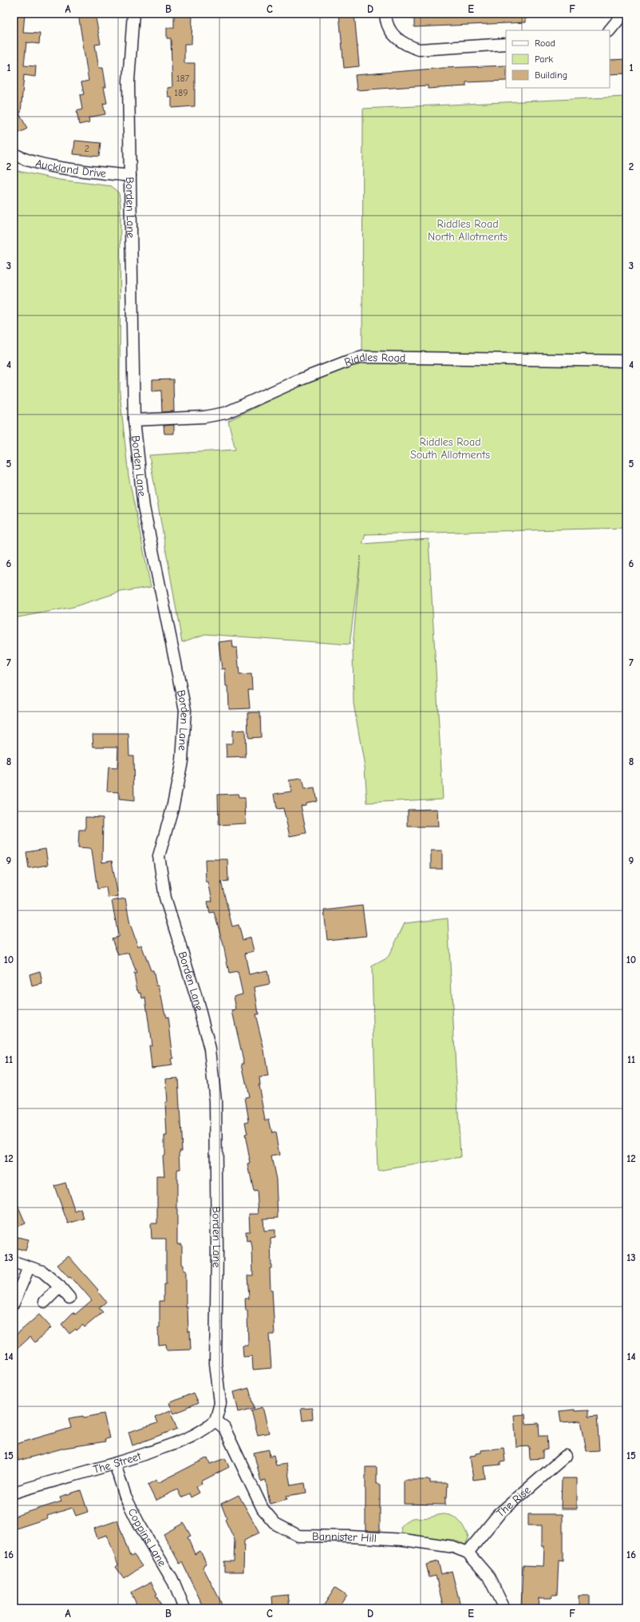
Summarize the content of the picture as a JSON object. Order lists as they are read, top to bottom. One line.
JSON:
{"streets":{"street":["Auckland Drive","Borden Lane","Riddles Road","The Street","The Rise","Coppins Lane","Bannister Hill"]},"crossings":[["Auckland Drive","Borden Lane"],["Borden Lane","Riddles Road"],["Borden Lane","The Street"],["Borden Lane","Bannister Hill"],["The Street","Coppins Lane"],["The Street","Bannister Hill"],["The Rise","Bannister Hill"]],"parks":["Riddles Road North Allotments","Riddles Road South Allotments"],"house_numbers":["187","189","2"],"legend":["Road","Park","Building"],"grid":{"columns":["A","B","C","D","E","F"],"rows":["1","2","3","4","5","6","7","8","9","10","11","12","13","14","15","16"]}}
